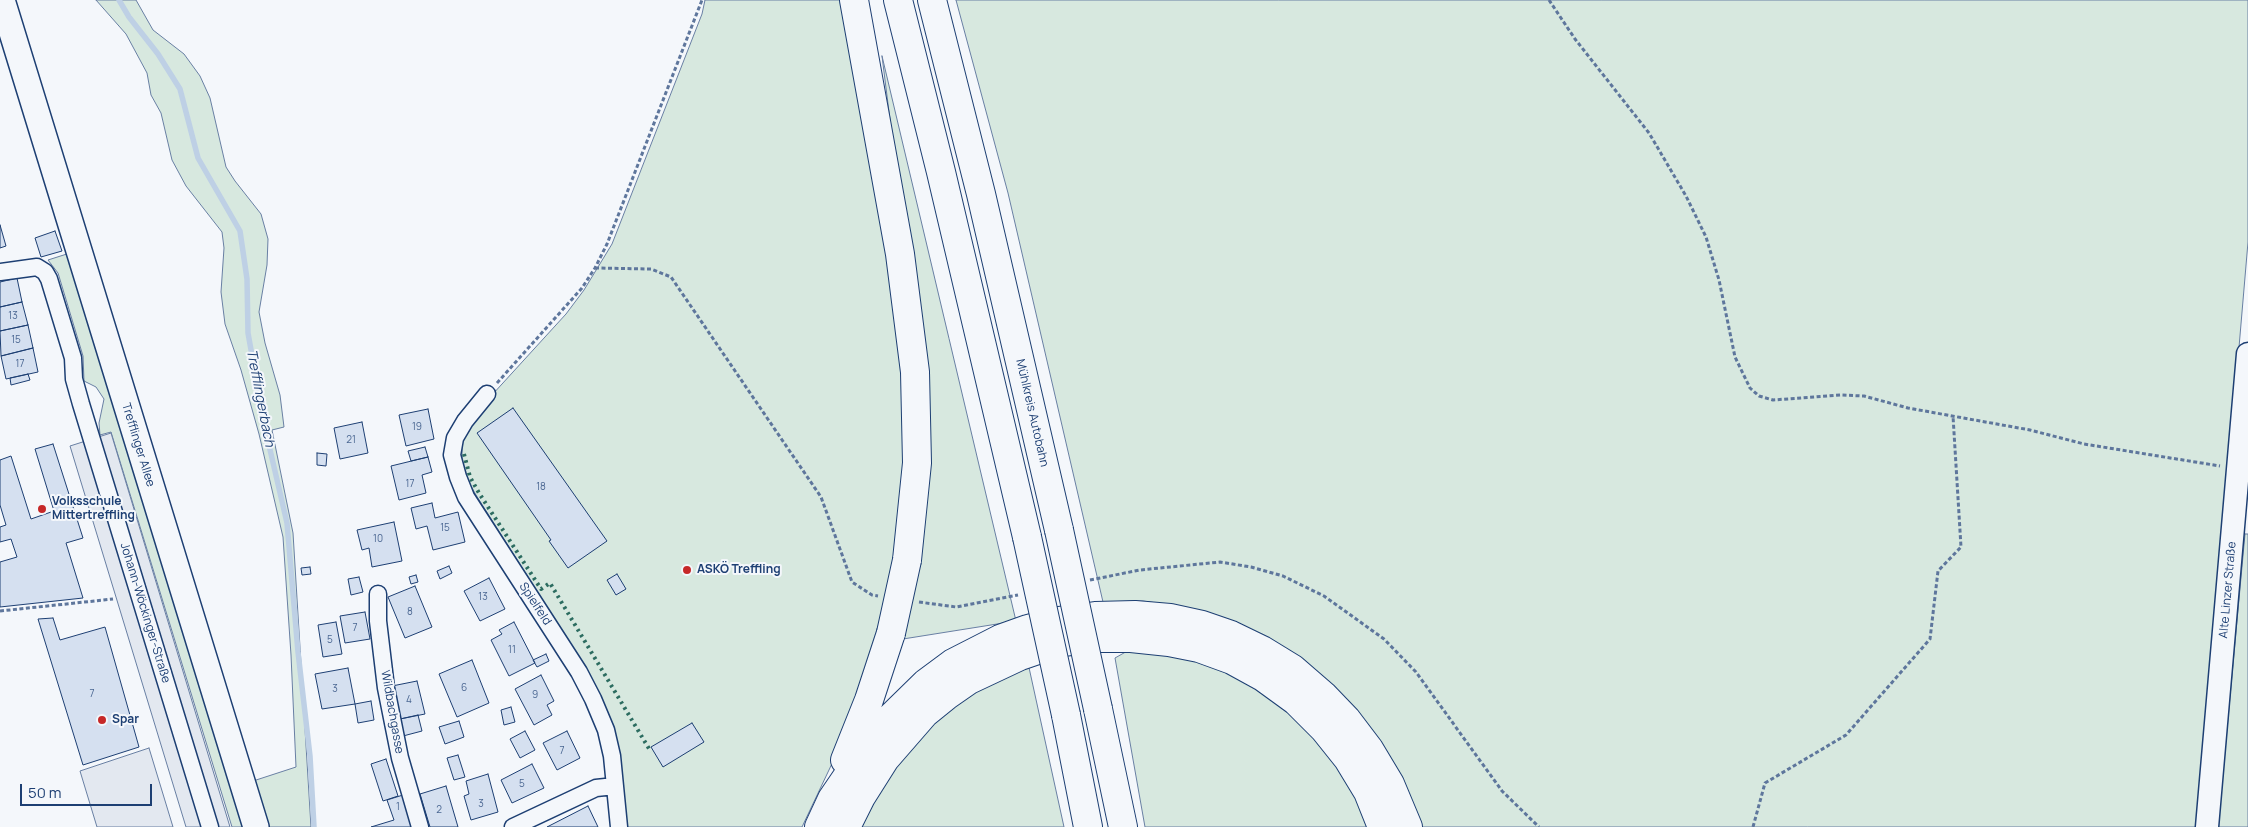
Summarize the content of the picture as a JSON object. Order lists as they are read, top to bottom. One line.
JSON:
{"streets":{"highway":["Mühlkreis Autobahn"],"main road":["Trefflinger Allee"],"street":["Alte Linzer Straße","Spielfeld","Johann-Wöckinger-Straße","Wildbachgasse"]},"water":["Trefflingerbach"],"places":["Volksschule Mittertreffling","ASKÖ Treffling","Spar"],"house_numbers":["13","15","17","19","21","17","18","15","10","13","8","7","5","11","6","3","7","9","4","7","5","3","1","2"],"scale_bar":"50 m"}
